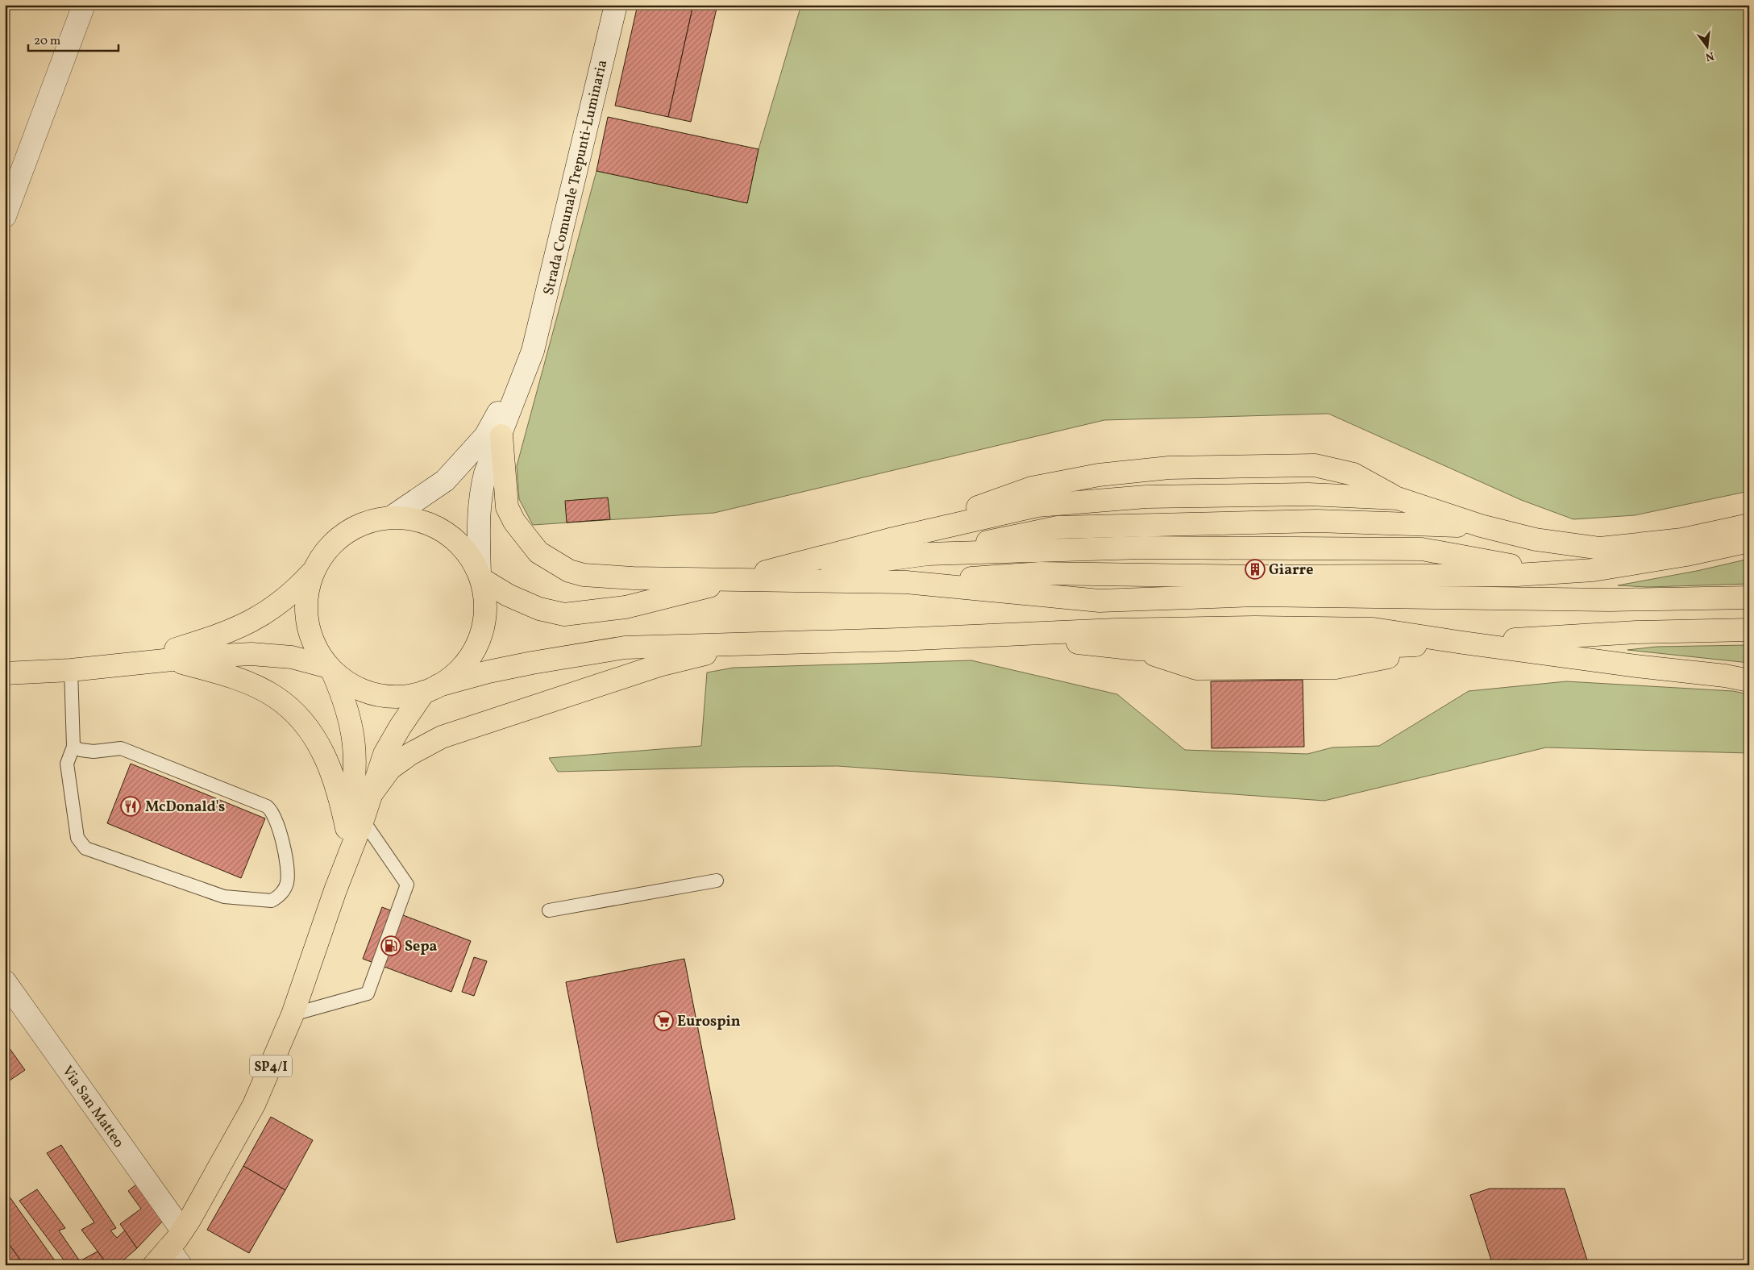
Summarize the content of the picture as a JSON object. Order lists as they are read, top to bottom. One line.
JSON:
{"streets":{"main road":["Strada Comunale Trepunti-Luminaria","SP4/I","Via San Matteo"]},"crossings":[["SP4/I","Via San Matteo"]],"places":{"building":["Giarre"],"restaurant":["McDonald's"],"fuel station":["Sepa"],"supermarket":["Eurospin"]},"scale_bar":"20 m","north":"bottom"}
